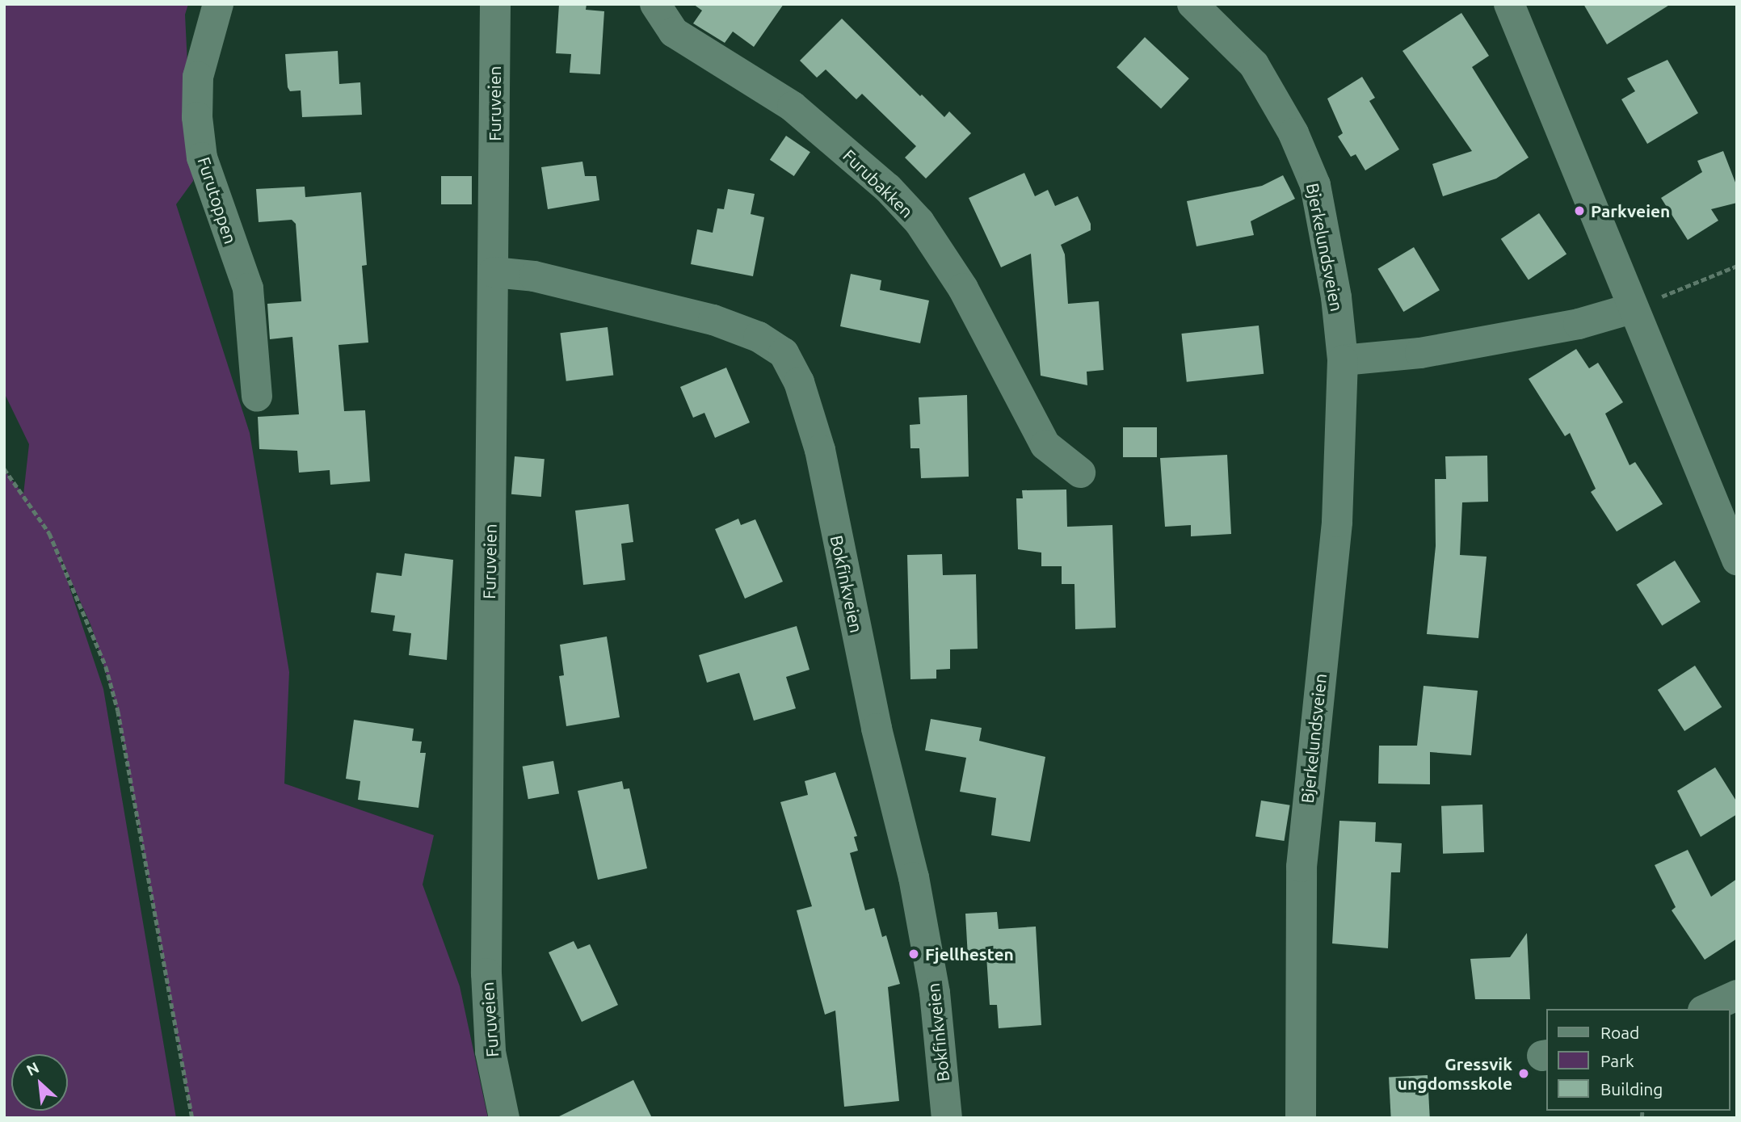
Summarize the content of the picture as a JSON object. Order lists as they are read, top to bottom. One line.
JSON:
{"streets":{"street":["Furuveien","Furubakken","Furutoppen","Bjerkelundsveien","Bokfinkveien"]},"crossings":[["Furuveien","Bokfinkveien"]],"places":["Parkveien","Fjellhesten","Gressvik ungdomsskole"],"legend":["Road","Park","Building"],"north":"top left"}
